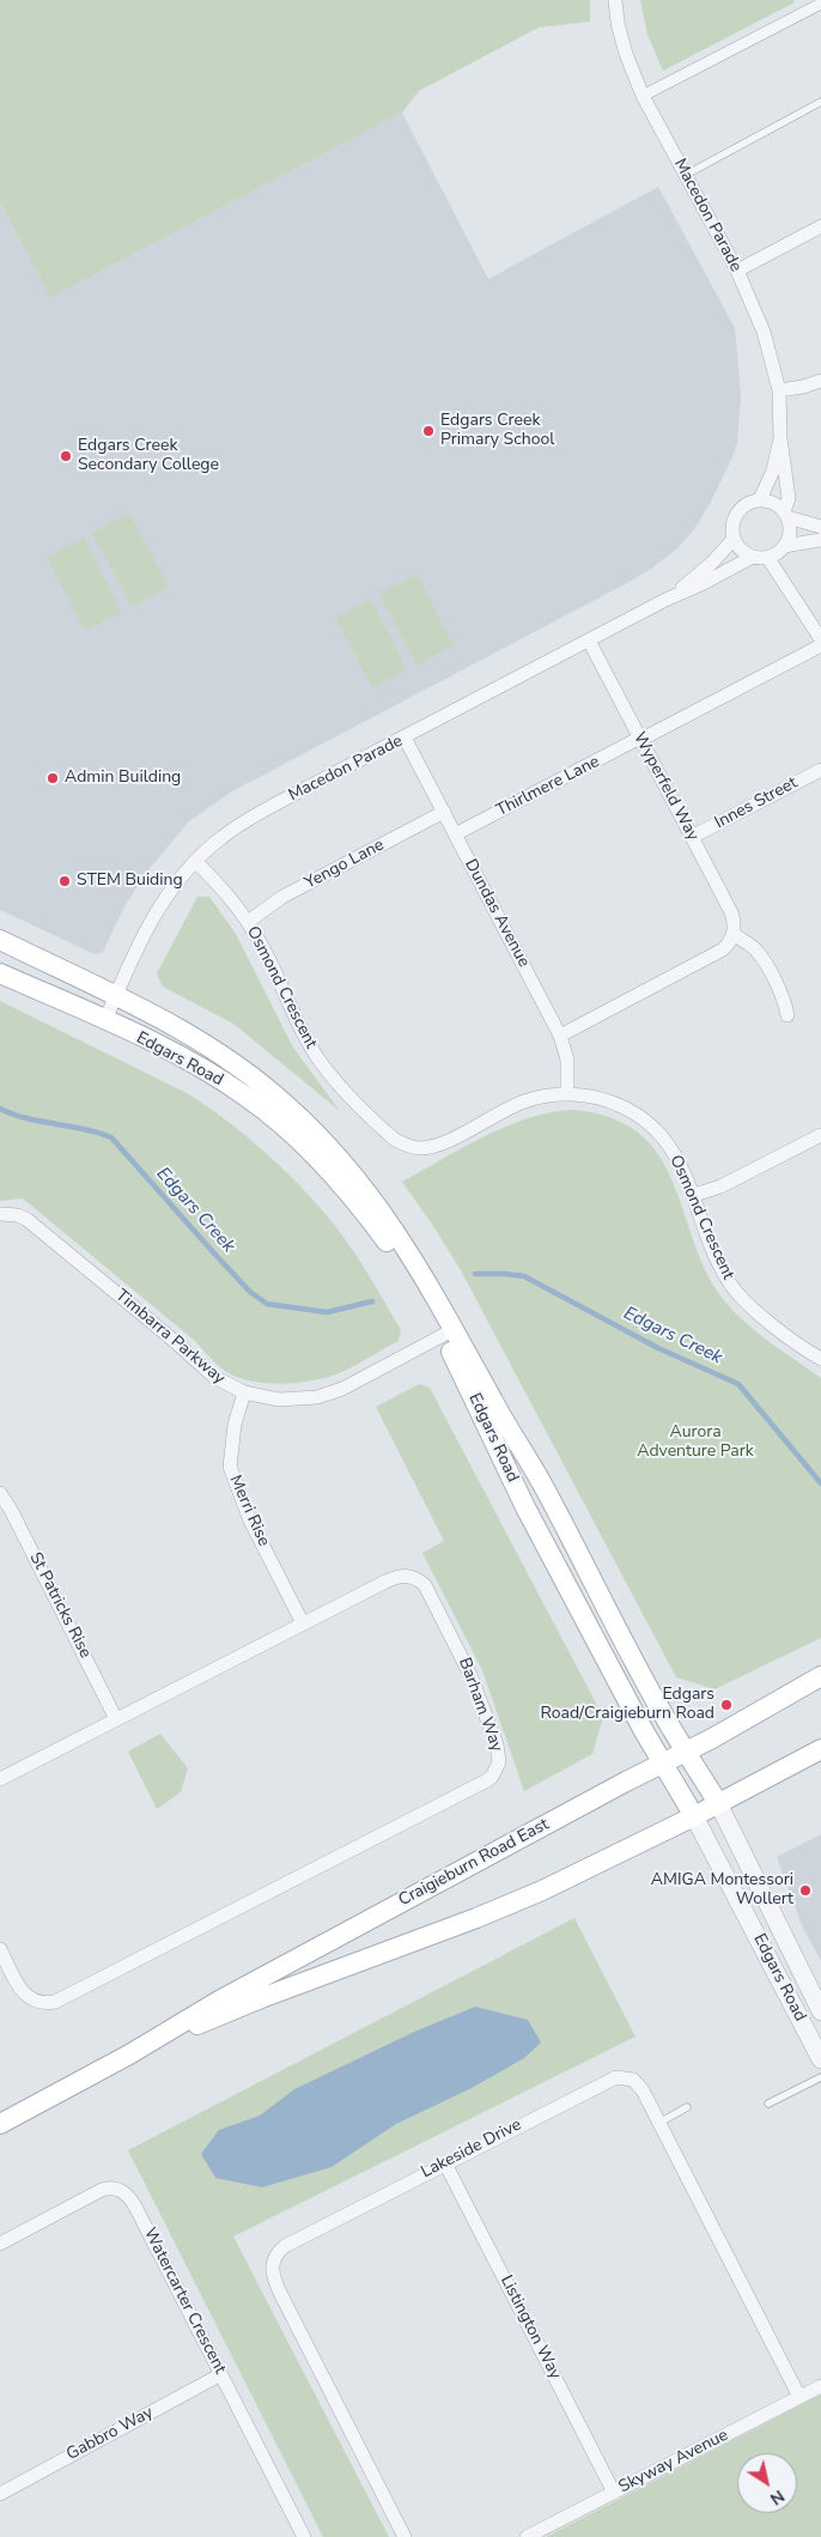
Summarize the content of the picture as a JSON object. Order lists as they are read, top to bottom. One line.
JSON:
{"streets":{"main road":["Edgars Road","Craigieburn Road East"],"street":["Macedon Parade","Thirlmere Lane","Wyperfeld Way","Innes Street","Yengo Lane","Dundas Avenue","Osmond Crescent","Timbarra Parkway","Merri Rise","St Patricks Rise","Barham Way","Lakeside Drive","Watercarter Crescent","Listington Way","Gabbro Way","Skyway Avenue"]},"crossings":[["Macedon Parade","Wyperfeld Way"],["Macedon Parade","Dundas Avenue"],["Macedon Parade","Osmond Crescent"],["Macedon Parade","Edgars Road"],["Thirlmere Lane","Wyperfeld Way"],["Thirlmere Lane","Dundas Avenue"],["Wyperfeld Way","Innes Street"],["Yengo Lane","Dundas Avenue"],["Yengo Lane","Osmond Crescent"],["Dundas Avenue","Osmond Crescent"],["Edgars Road","Timbarra Parkway"],["Edgars Road","Craigieburn Road East"],["Timbarra Parkway","Merri Rise"],["Merri Rise","Barham Way"],["St Patricks Rise","Barham Way"],["Lakeside Drive","Listington Way"],["Lakeside Drive","Skyway Avenue"],["Watercarter Crescent","Gabbro Way"],["Listington Way","Skyway Avenue"]],"water":["Edgars Creek"],"parks":["Aurora Adventure Park"],"places":["Edgars Creek Primary School","Edgars Creek Secondary College","Admin Building","STEM Buiding","Edgars Road/Craigieburn Road","AMIGA Montessori Wollert"],"north":"bottom right"}
